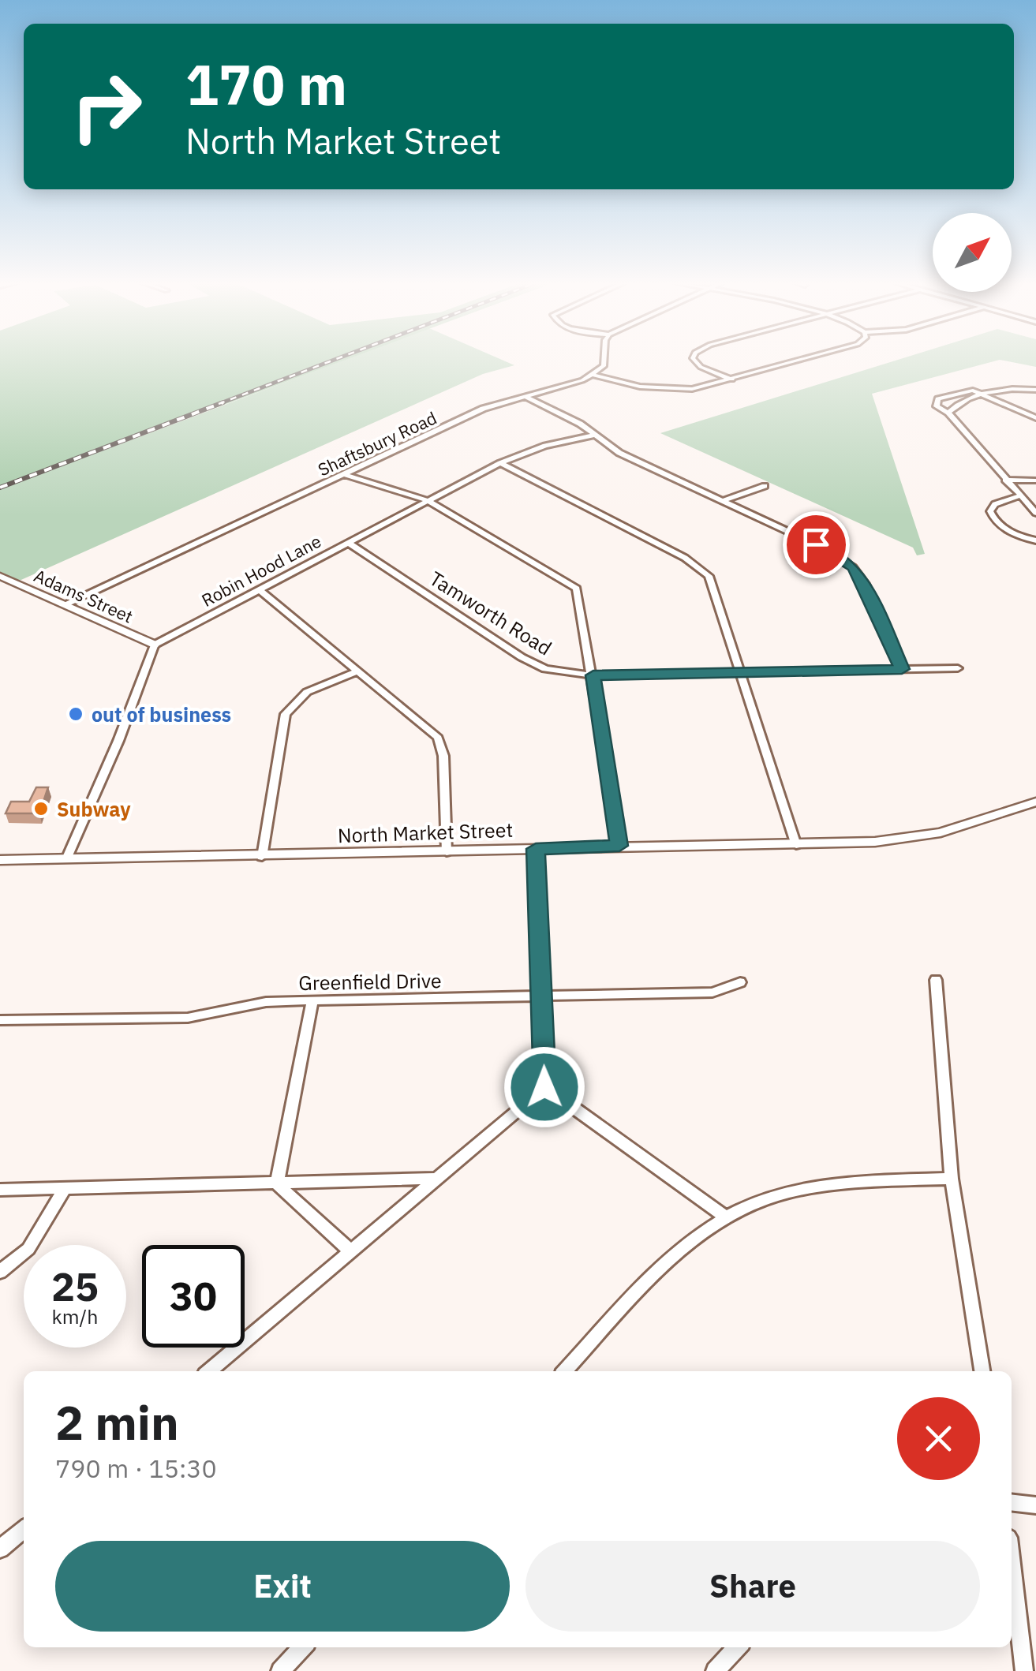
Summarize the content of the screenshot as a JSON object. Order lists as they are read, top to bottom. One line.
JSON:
{"streets":{"street":["Shaftsbury Road","Robin Hood Lane","Adams Street","Tamworth Road","North Market Street","Greenfield Drive"]},"crossings":[["Shaftsbury Road","Adams Street"],["Robin Hood Lane","Adams Street"],["Robin Hood Lane","Tamworth Road"]],"places":["out of business","Subway"],"north":"top right","page":{"turn":["170 m","North Market Street"],"speed":"25 km/h","limit":"30","heading":["2 min","790 m · 15:30"],"buttons":["Exit","Share"]}}
